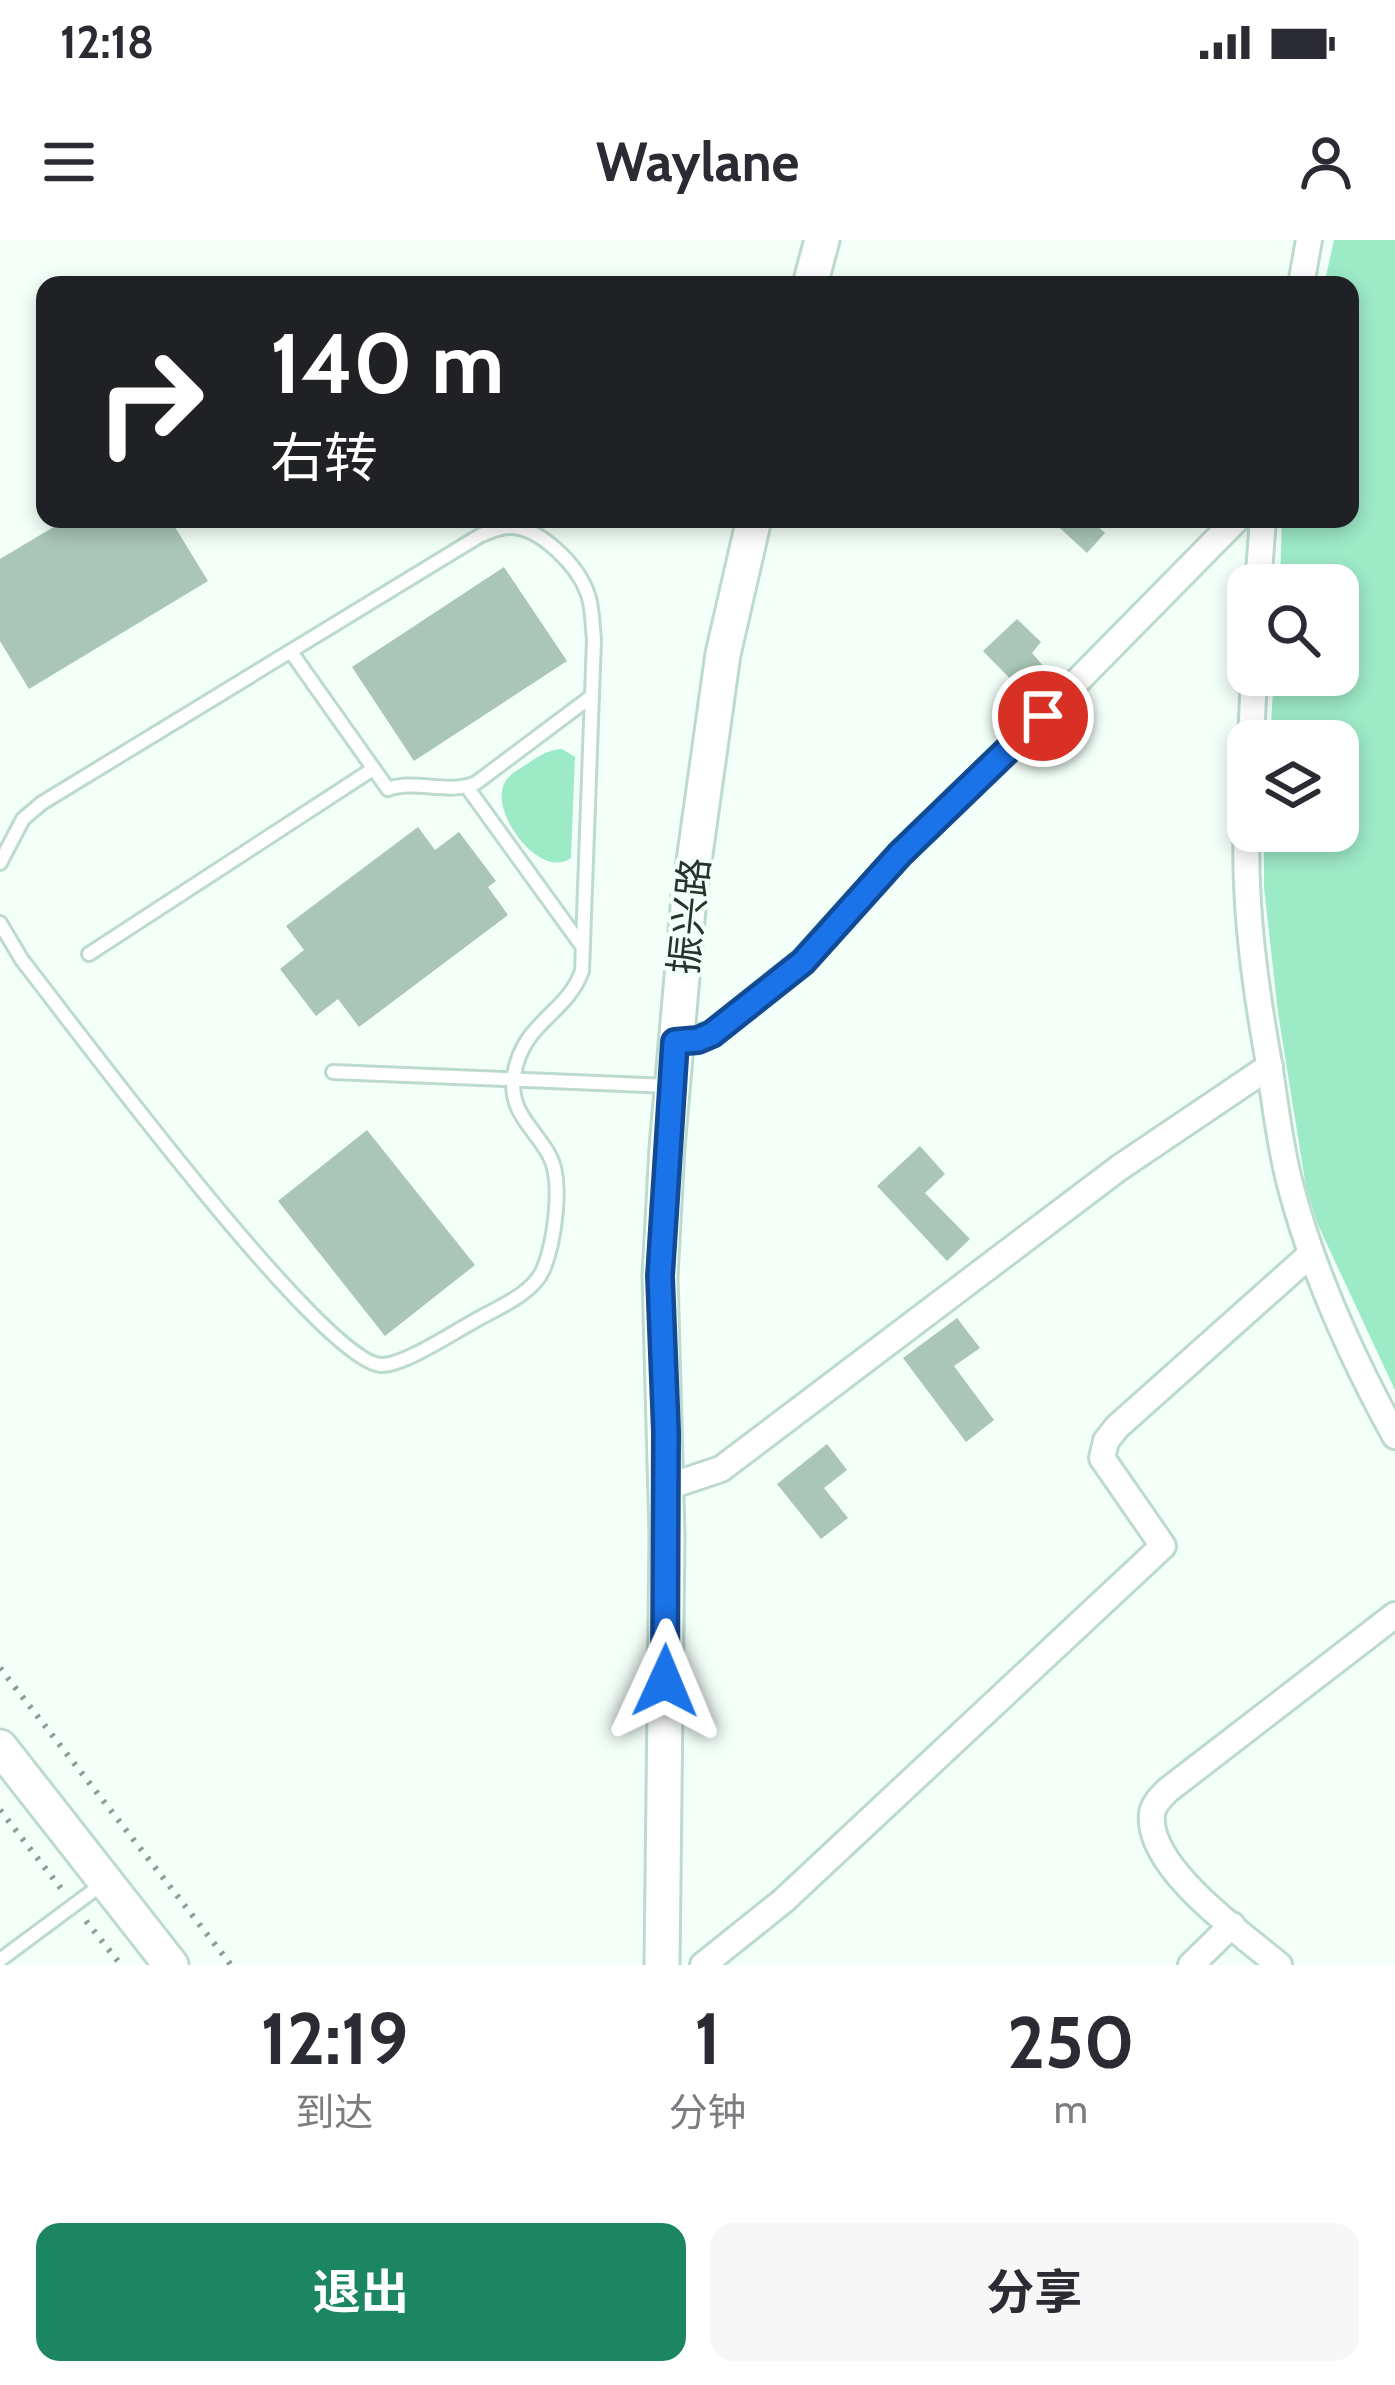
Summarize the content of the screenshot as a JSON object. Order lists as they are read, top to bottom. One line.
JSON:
{"streets":{"street":["振兴路"]},"page":{"status":"12:18","header":"Waylane","turn":["140 m","右转"],"eta":["12:19","到达","1","分钟","250","m"],"buttons":["退出","分享"]}}
